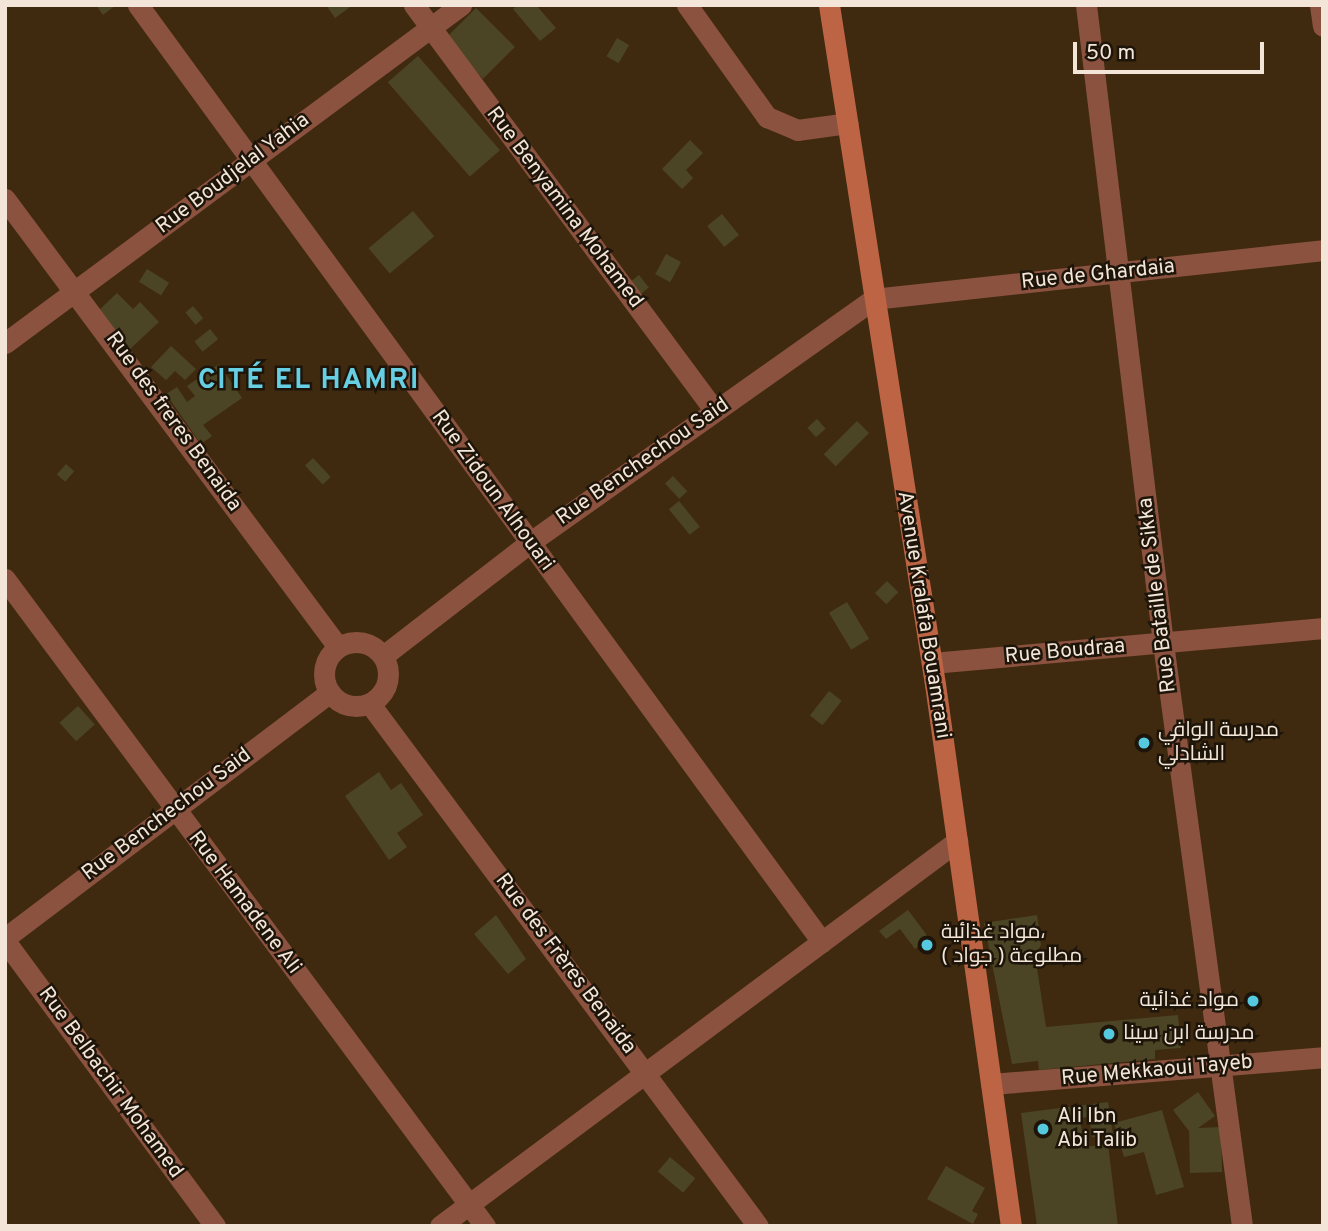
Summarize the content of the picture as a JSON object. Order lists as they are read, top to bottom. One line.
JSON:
{"streets":{"street":["Rue Boudjelal Yahia","Rue Benyamina Mohamed","Rue de Ghardaia","Rue des freres Benaida","Rue Benchechou Said","Rue Zidoun Alhouari","Rue Bataille de Sikka","Avenue Kralafa Bouamrani","Rue Boudraa","Rue Hamadene Ali","Rue des Frères Benaida","Rue Mekkaoui Tayeb","Rue Belbachir Mohamed"]},"crossings":[["Rue Boudjelal Yahia","Rue Benyamina Mohamed"],["Rue Boudjelal Yahia","Rue des freres Benaida"],["Rue Boudjelal Yahia","Rue Zidoun Alhouari"],["Rue Benyamina Mohamed","Rue Benchechou Said"],["Rue de Ghardaia","Rue Benchechou Said"],["Rue de Ghardaia","Rue Bataille de Sikka"],["Rue de Ghardaia","Avenue Kralafa Bouamrani"],["Rue des freres Benaida","Rue Benchechou Said"],["Rue des freres Benaida","Rue des Frères Benaida"],["Rue Benchechou Said","Rue Zidoun Alhouari"],["Rue Benchechou Said","Avenue Kralafa Bouamrani"],["Rue Benchechou Said","Rue Hamadene Ali"],["Rue Benchechou Said","Rue des Frères Benaida"],["Rue Benchechou Said","Rue Belbachir Mohamed"],["Rue Bataille de Sikka","Rue Boudraa"],["Rue Bataille de Sikka","Rue Mekkaoui Tayeb"],["Avenue Kralafa Bouamrani","Rue Boudraa"],["Avenue Kralafa Bouamrani","Rue Mekkaoui Tayeb"]],"districts":["CITÉ EL HAMRI"],"places":["مدرسة الوافي الشادلي","مواد غذائية، مطلوعة ( جواد )","مواد غذائية","مدرسة ابن سينا","Ali Ibn Abi Talib"],"scale_bar":"50 m"}
